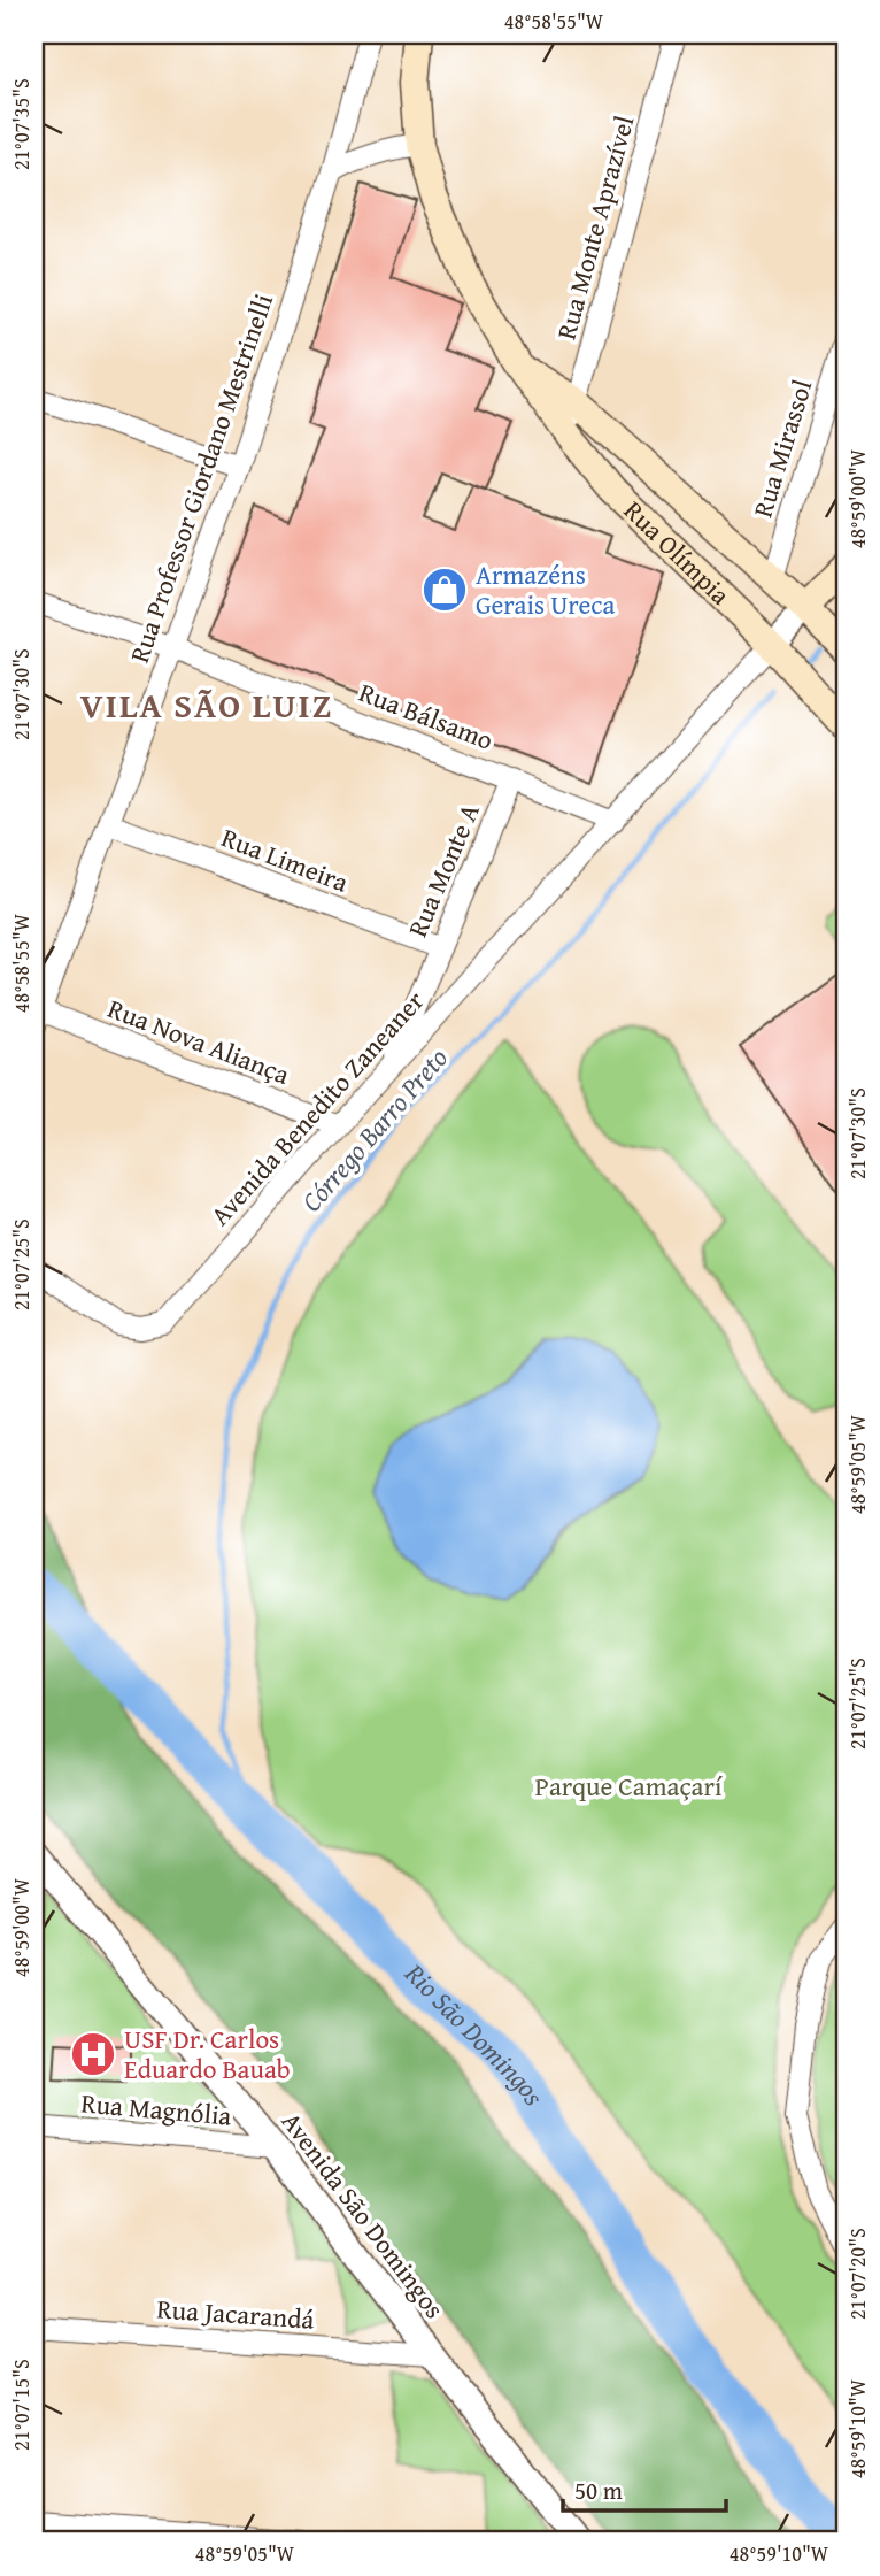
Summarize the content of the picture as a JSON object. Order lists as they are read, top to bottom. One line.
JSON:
{"streets":{"main road":["Rua Olímpia"],"street":["Rua Monte Aprazível","Rua Mirassol","Rua Professor Giordano Mestrinelli","Rua Bálsamo","Rua Limeira","Rua Monte A","Rua Nova Aliança","Avenida Benedito Zaneaner","Rua Magnólia","Avenida São Domingos","Rua Jacarandá"]},"crossings":[["Rua Monte Aprazível","Rua Olímpia"],["Rua Mirassol","Rua Olímpia"],["Rua Professor Giordano Mestrinelli","Rua Bálsamo"],["Rua Professor Giordano Mestrinelli","Rua Limeira"],["Rua Professor Giordano Mestrinelli","Rua Nova Aliança"],["Rua Olímpia","Avenida Benedito Zaneaner"],["Rua Bálsamo","Rua Monte A"],["Rua Bálsamo","Avenida Benedito Zaneaner"],["Rua Limeira","Rua Monte A"],["Rua Monte A","Avenida Benedito Zaneaner"],["Rua Nova Aliança","Avenida Benedito Zaneaner"],["Rua Magnólia","Avenida São Domingos"],["Avenida São Domingos","Rua Jacarandá"]],"districts":["VILA SÃO LUIZ"],"water":["Córrego Barro Preto","Rio São Domingos"],"parks":["Parque Camaçarí"],"places":{"shop":["Armazéns Gerais Ureca"],"hospital":["USF Dr. Carlos Eduardo Bauab"]},"scale_bar":"50 m","coordinates":["48°58'55\"W","21°07'35\"S","48°59'00\"W","21°07'30\"S","21°07'25\"S","48°59'05\"W","21°07'20\"S","21°07'15\"S","48°59'10\"W"]}
